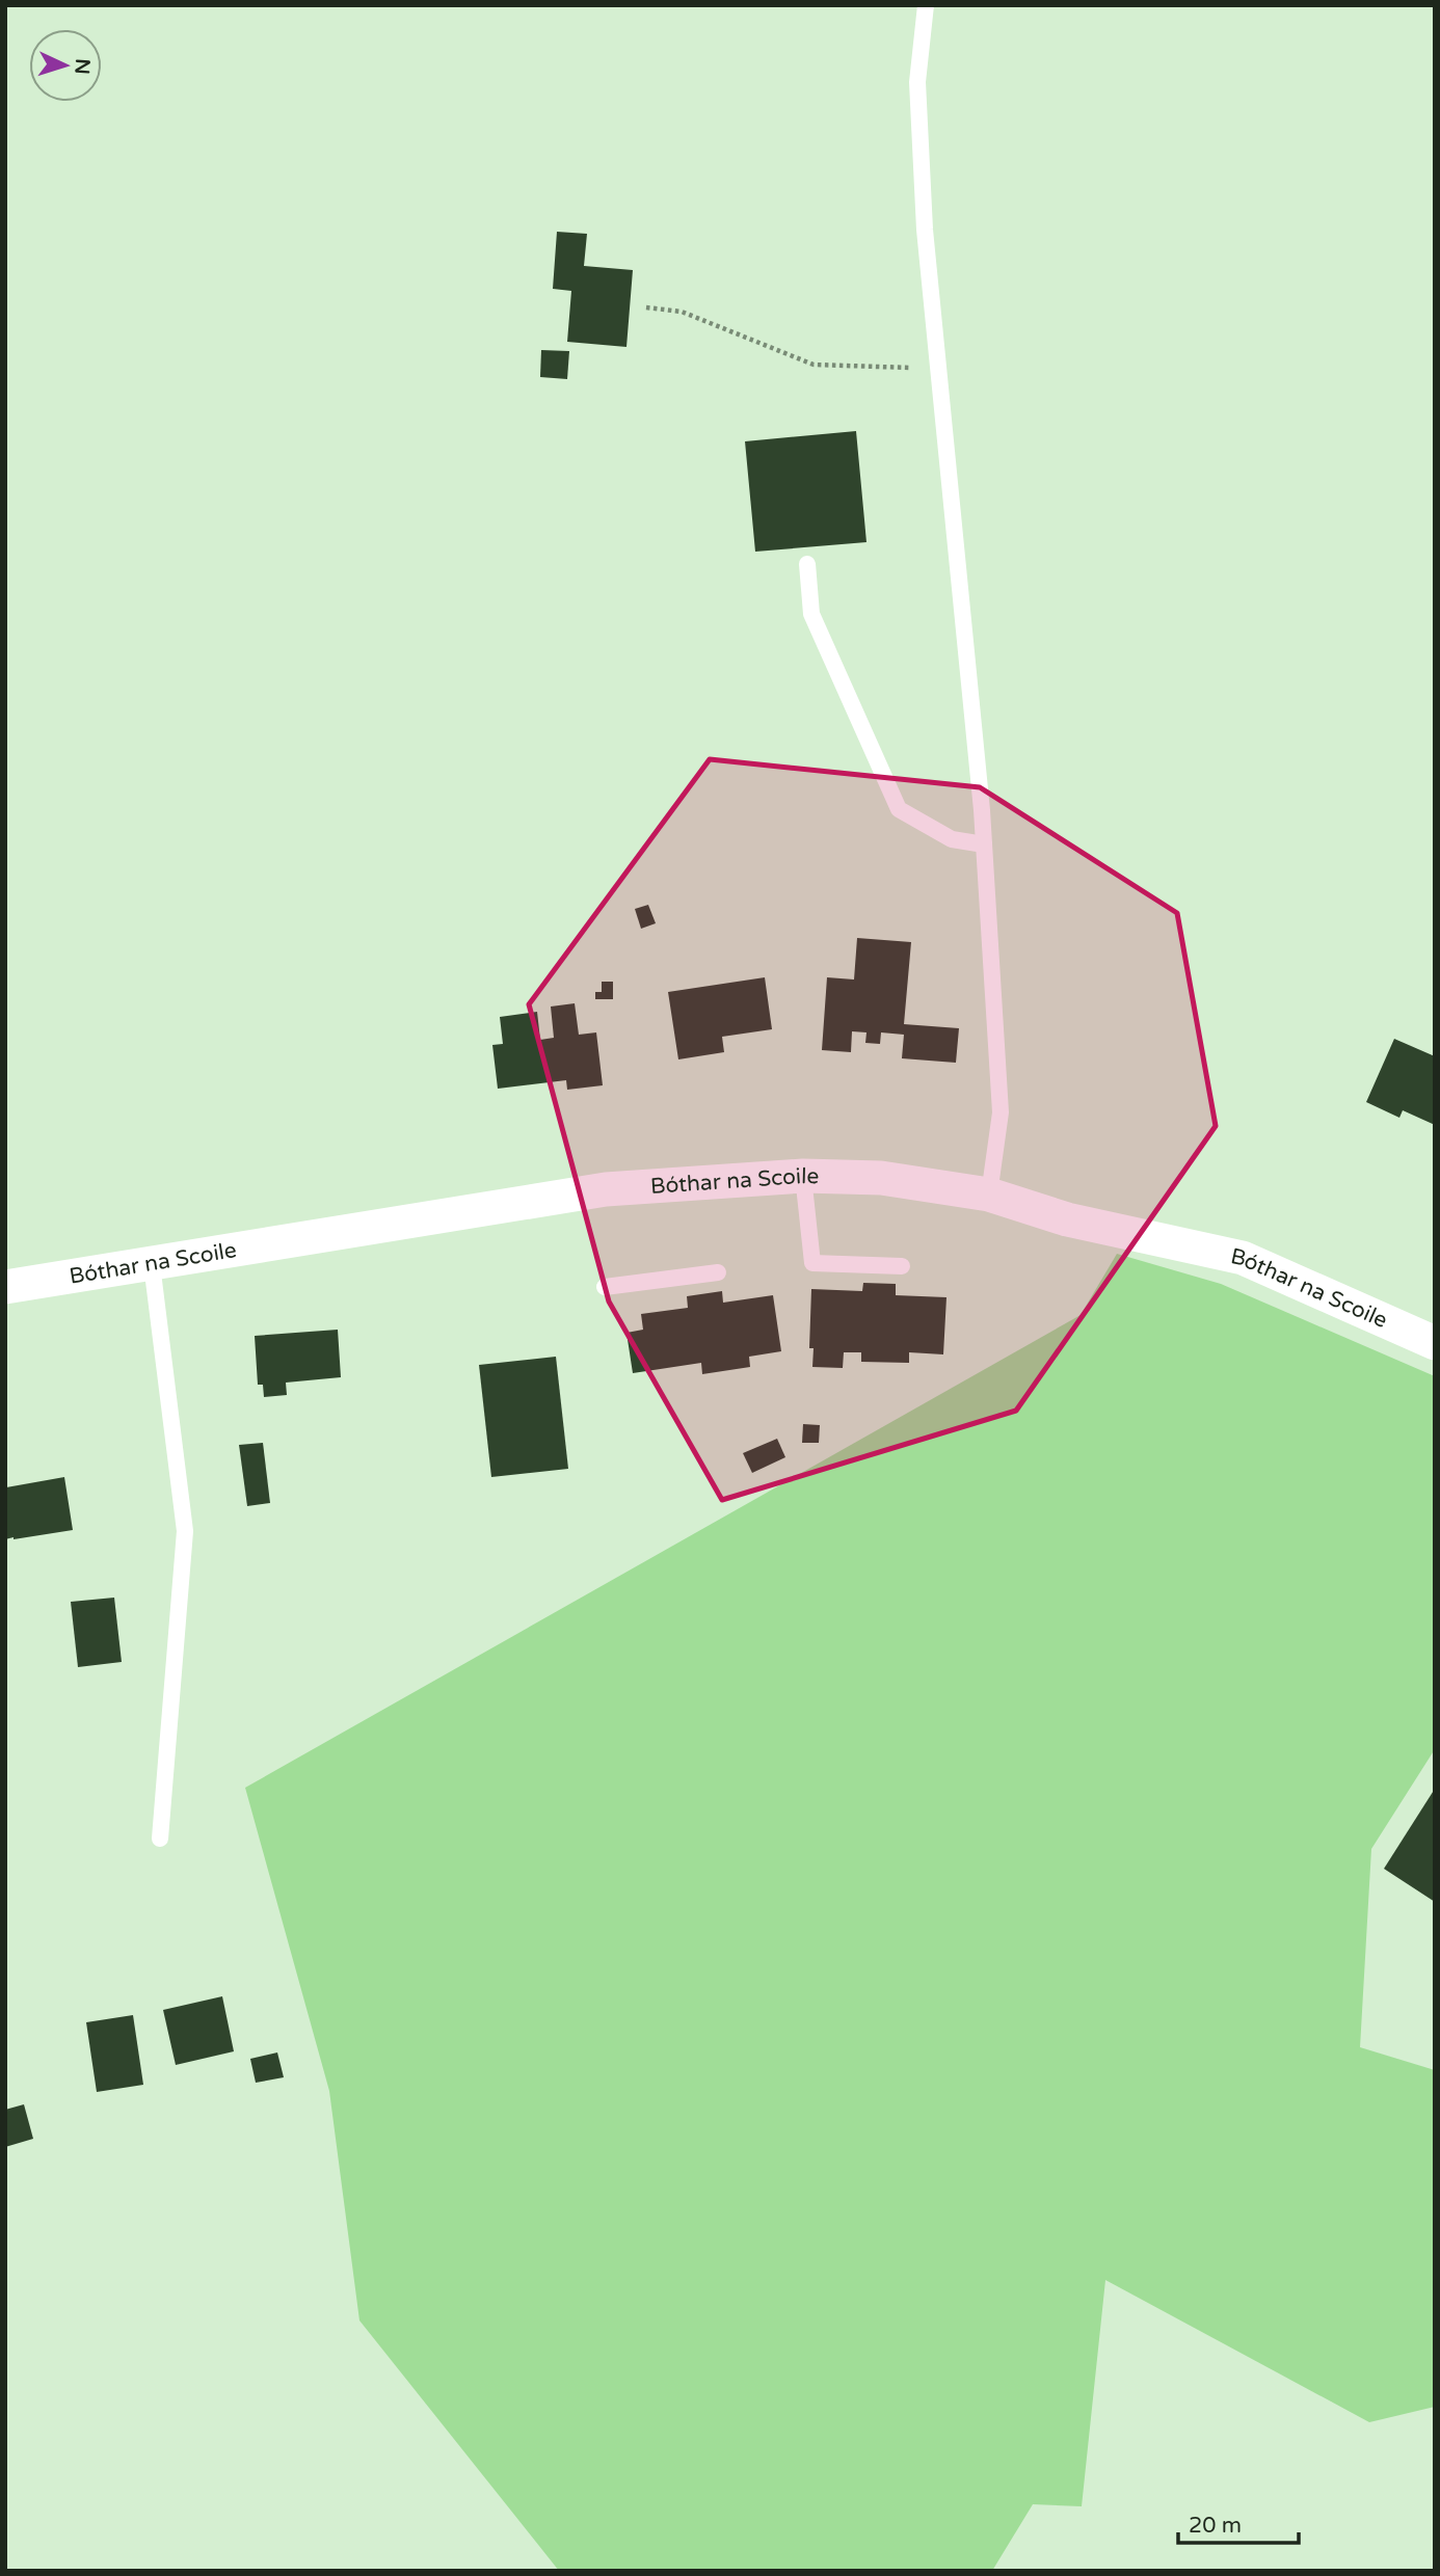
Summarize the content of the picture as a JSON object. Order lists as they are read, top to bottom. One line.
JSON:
{"streets":{"street":["Bóthar na Scoile"]},"scale_bar":"20 m","north":"right"}
